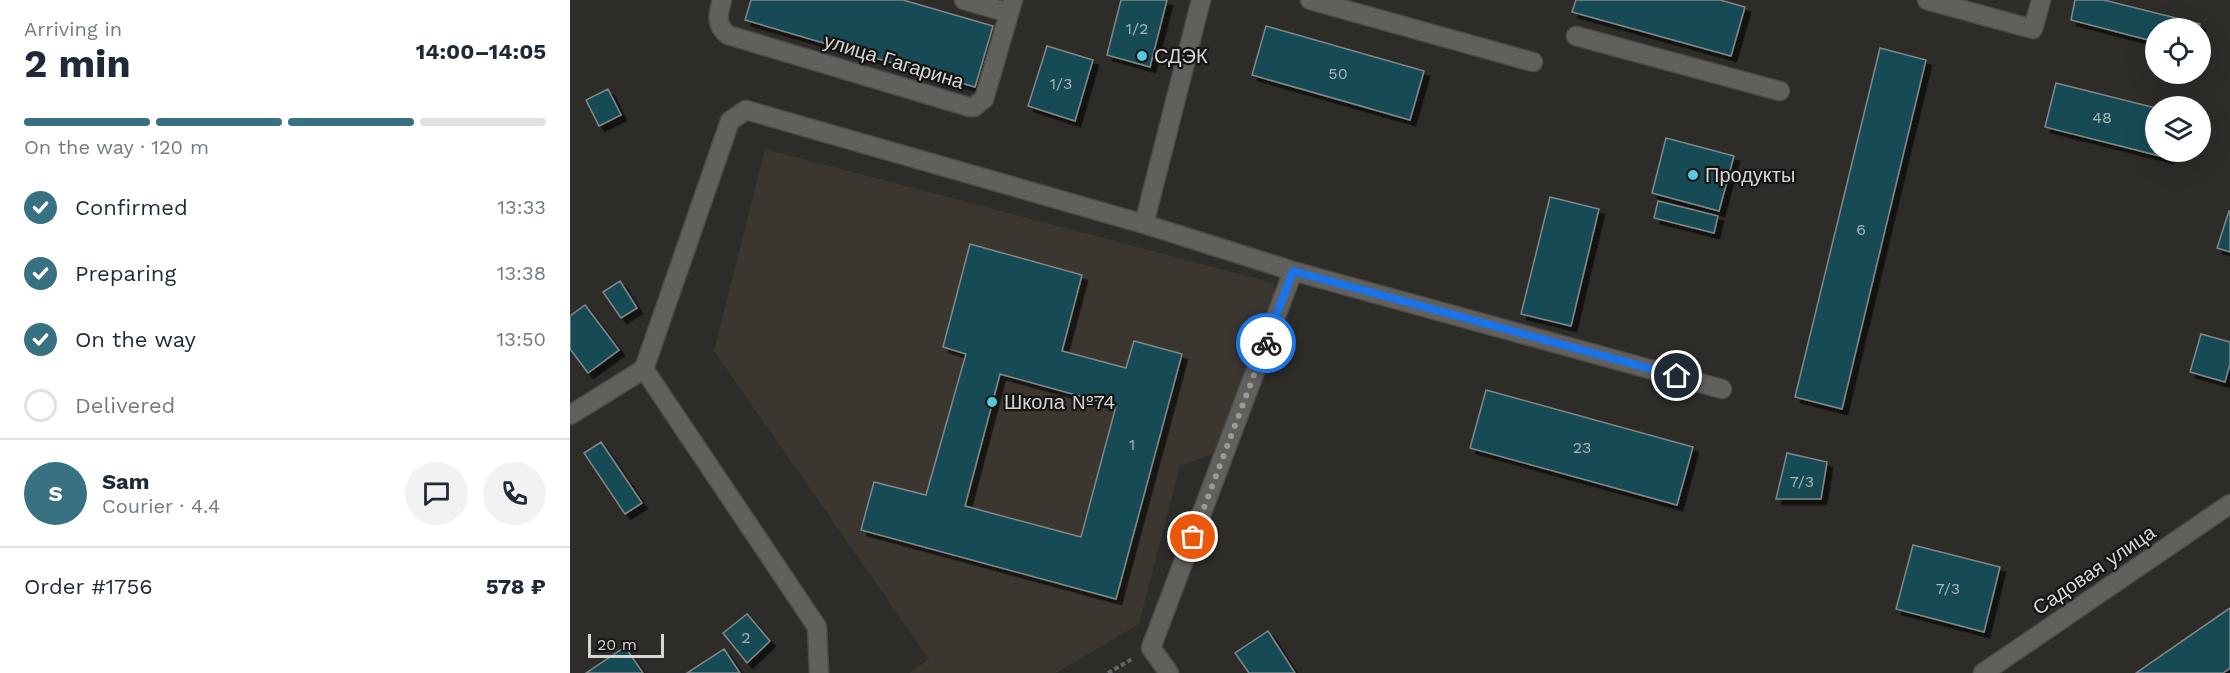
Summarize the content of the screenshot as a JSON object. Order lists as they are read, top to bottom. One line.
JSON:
{"streets":{"street":["улица Гагарина","Садовая улица"]},"places":["СДЭК","Продукты","Школа №74"],"house_numbers":["1/2","50","1/3","48","6","1","23","7/3","7/3","2"],"scale_bar":"20 m","page":{"heading":["2 min","Arriving in","14:00–14:05"],"panel":["Sam","Courier · 4.4","Order #1756","578 ₽"],"bar":"On the way · 120 m","list":[["Confirmed","13:33"],["Preparing","13:38"],["On the way","13:50"],"Delivered"],"round":"S","scale":"20 m"}}
